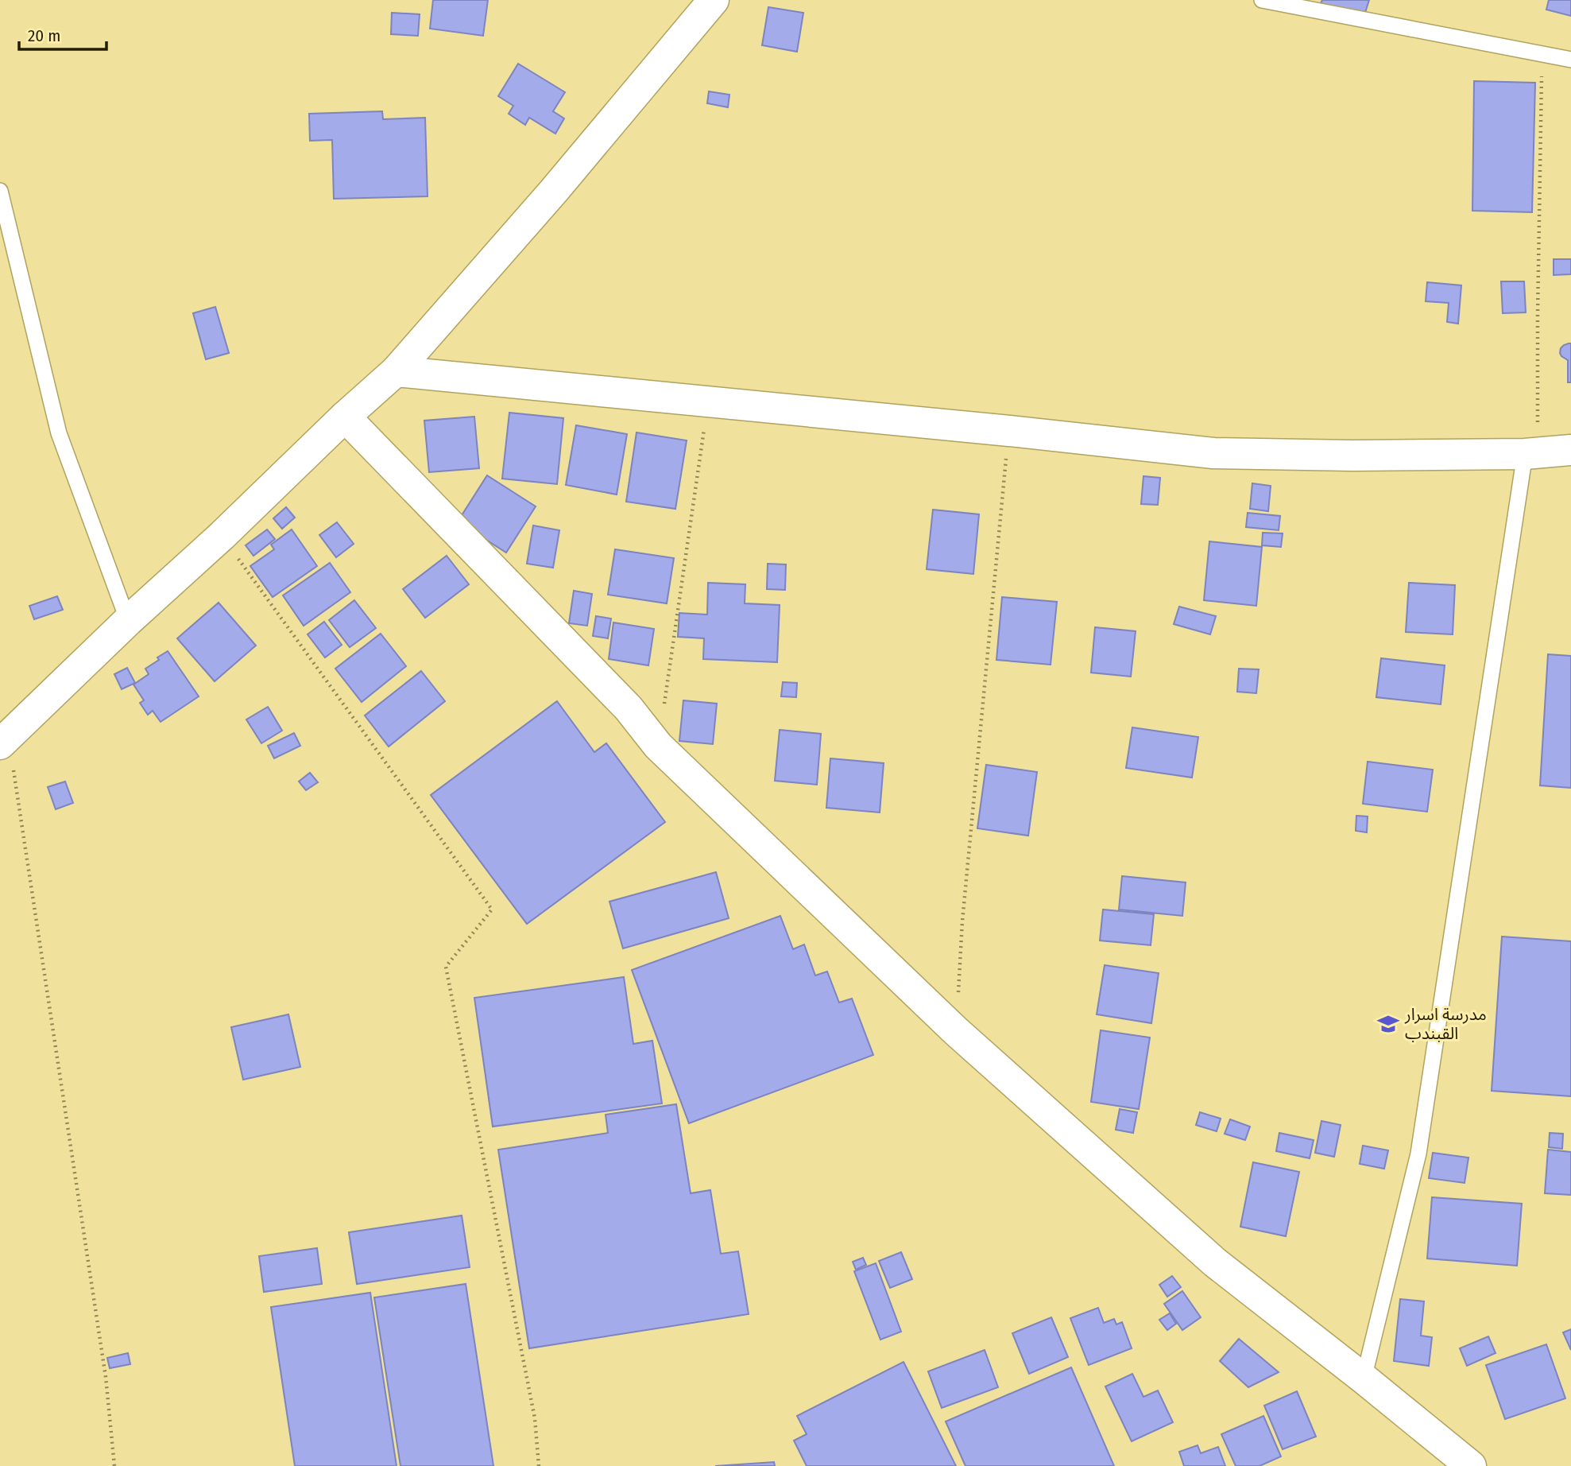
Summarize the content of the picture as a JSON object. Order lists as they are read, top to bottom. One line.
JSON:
{"places":{"school or university":["مدرسة اسرار القبندب"]},"scale_bar":"20 m"}
